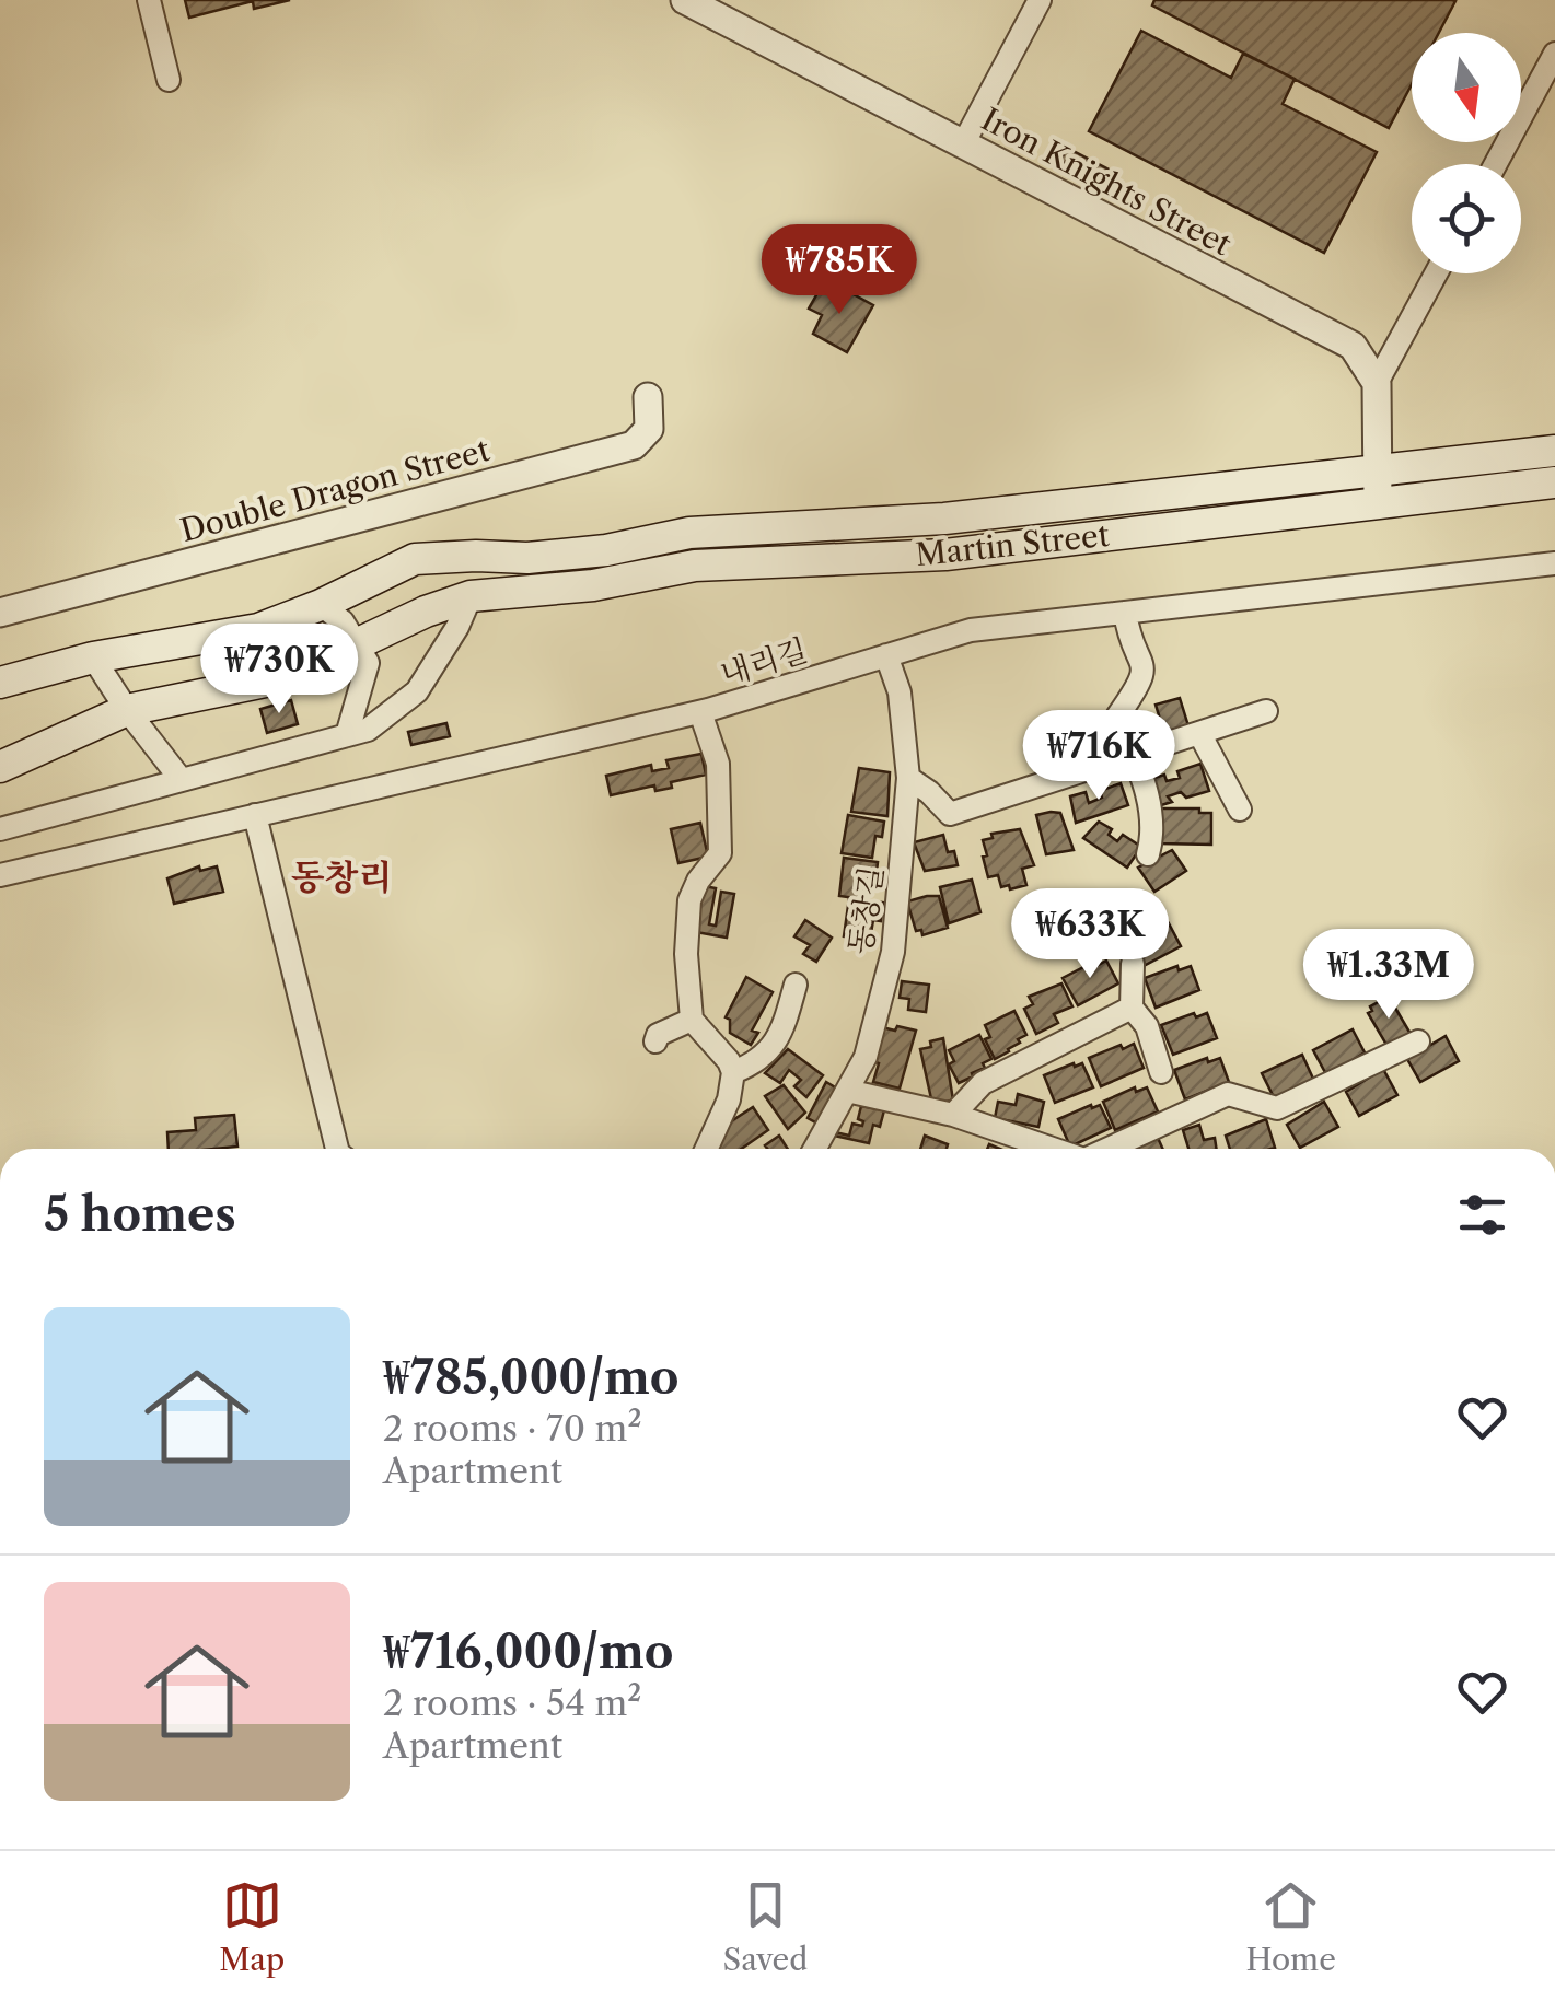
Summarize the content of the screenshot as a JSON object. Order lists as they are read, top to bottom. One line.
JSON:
{"streets":{"main road":["Martin Street"],"street":["Iron Knights Street","Double Dragon Street","내리길","동창길"]},"crossings":[["내리길","동창길"]],"districts":["동창리"],"north":"bottom","page":{"price":["₩785K","₩730K","₩716K","₩633K","₩1.33M"],"heading":"5 homes","list":[{"name":"₩785,000/mo","note":"2 rooms · 70 m² · Apartment"},{"name":"₩716,000/mo","note":"2 rooms · 54 m² · Apartment"}],"tabs":["Map","Saved","Home"]}}
